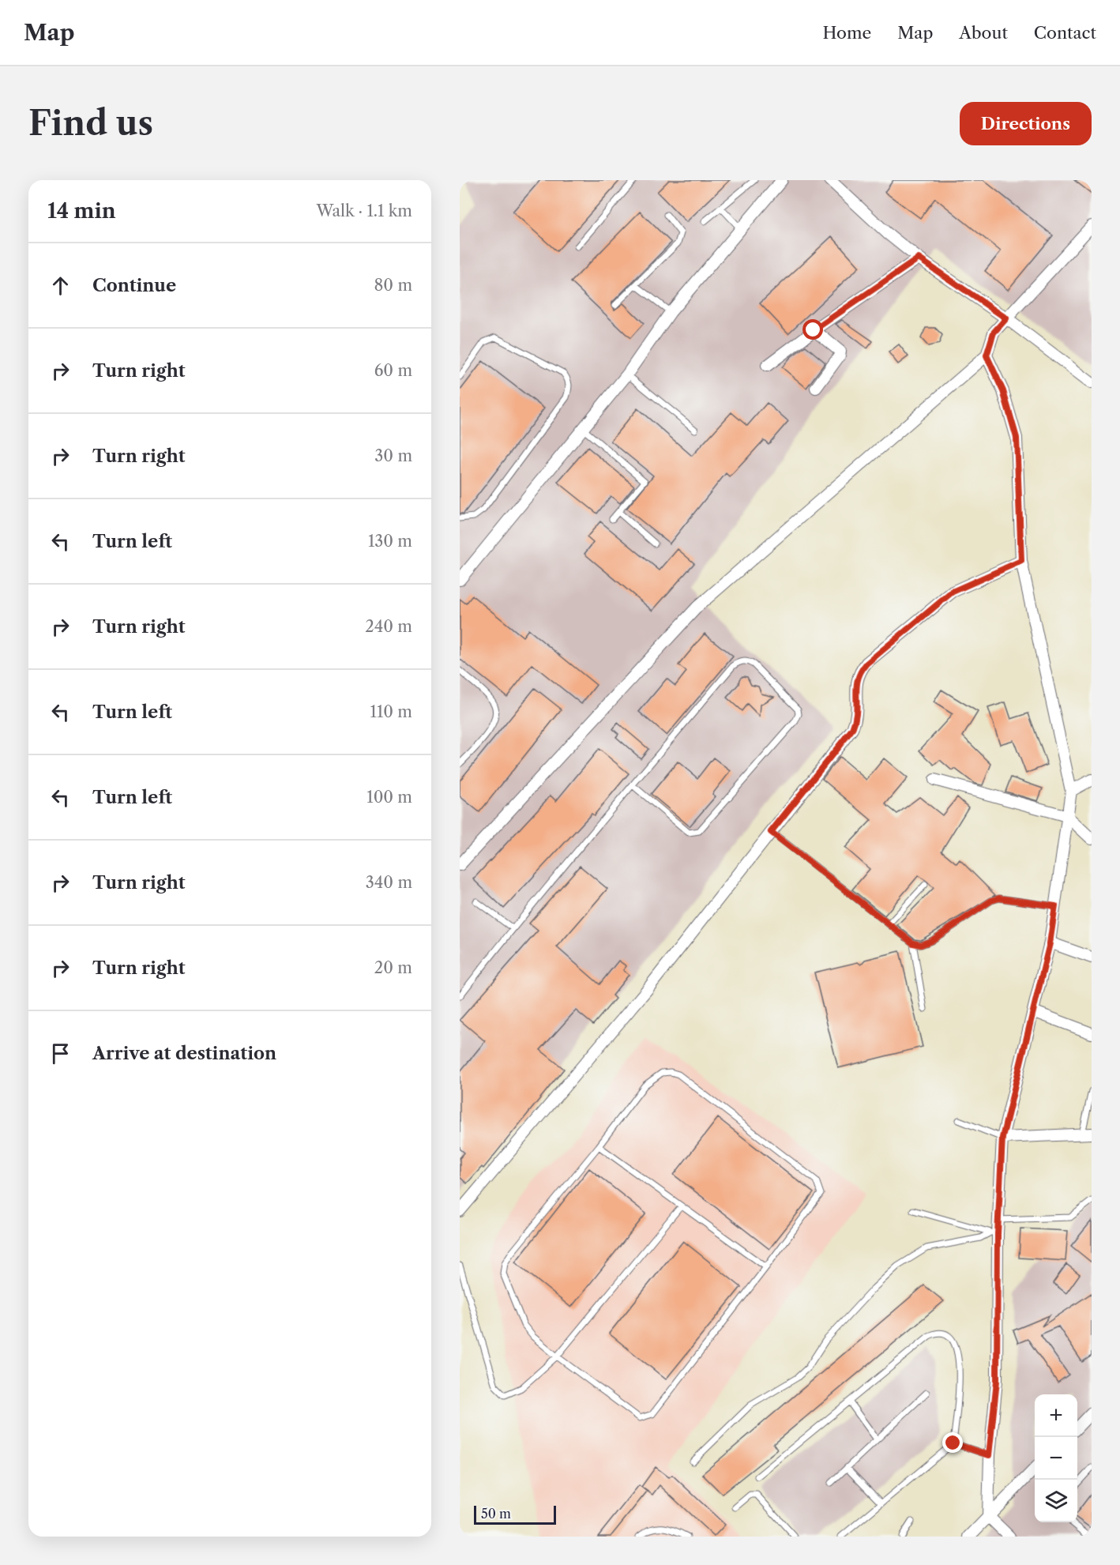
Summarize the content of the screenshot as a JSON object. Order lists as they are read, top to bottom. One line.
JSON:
{"scale_bar":"50 m","page":{"header":"Map","nav":["Home","Map","About","Contact"],"buttons":"Directions","title":"Find us","heading":["14 min","Walk · 1.1 km"],"list":[["Continue","80 m"],["Turn right","60 m"],["Turn right","30 m"],["Turn left","130 m"],["Turn right","240 m"],["Turn left","110 m"],["Turn left","100 m"],["Turn right","340 m"],["Turn right","20 m"],"Arrive at destination"],"map_buttons":["+","−"],"scale":"50 m"}}
